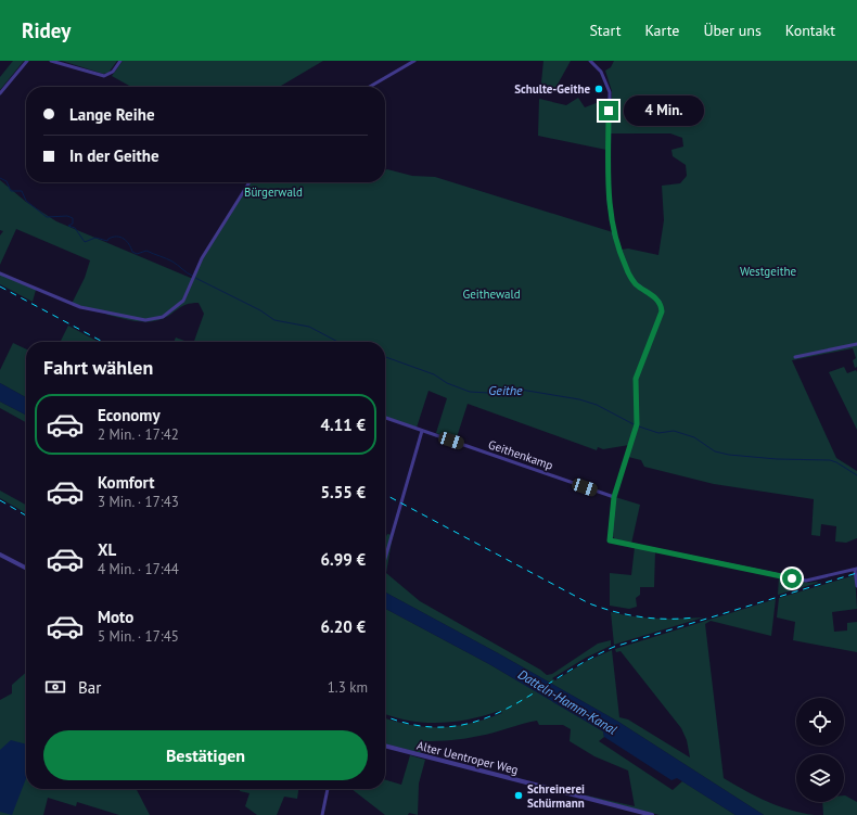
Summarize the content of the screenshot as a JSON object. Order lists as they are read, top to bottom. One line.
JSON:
{"streets":{"street":["Geithenkamp","Alter Uentroper Weg"]},"water":["Geithe","Datteln-Hamm-Kanal"],"parks":["Bürgerwald","Westgeithe","Geithewald"],"places":["Schulte-Geithe","Schreinerei Schürmann"],"page":{"header":"Ridey","nav":["Start","Karte","Über uns","Kontakt"],"banner":["Lange Reihe","In der Geithe"],"bubble":"4 Min.","heading":"Fahrt wählen","list":[{"name":"Economy","note":"2 Min. · 17:42","value":"4.11 €"},{"name":"Komfort","note":"3 Min. · 17:43","value":"5.55 €"},{"name":"XL","note":"4 Min. · 17:44","value":"6.99 €"},{"name":"Moto","note":"5 Min. · 17:45","value":"6.20 €"}],"pay":["Bar","1.3 km"],"buttons":"Bestätigen"}}
